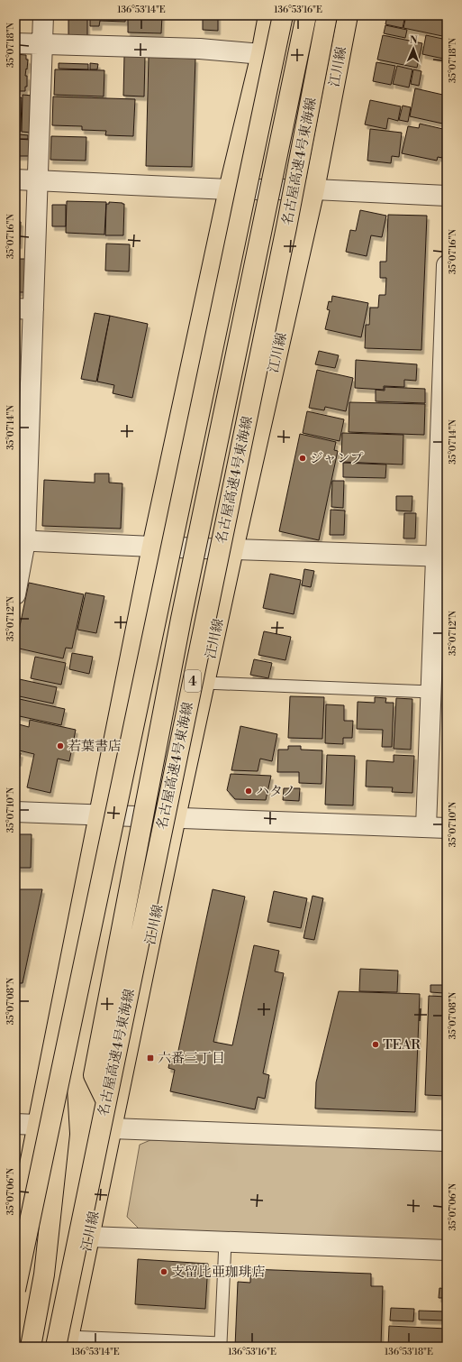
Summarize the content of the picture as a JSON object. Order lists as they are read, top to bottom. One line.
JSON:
{"streets":{"main road":["江川線","名古屋高速4号東海線","4"]},"crossings":[["江川線","名古屋高速4号東海線"]],"places":{"other":["ジャンプ","若葉書店","ハタノ","TEAR","支留比亜珈琲店"],"transit":["六番三丁目"]},"north":"top","coordinates":["136°53'14\"E","136°53'16\"E","35°07'18\"N","35°07'16\"N","35°07'14\"N","35°07'12\"N","35°07'10\"N","35°07'08\"N","35°07'06\"N","136°53'18\"E"]}
